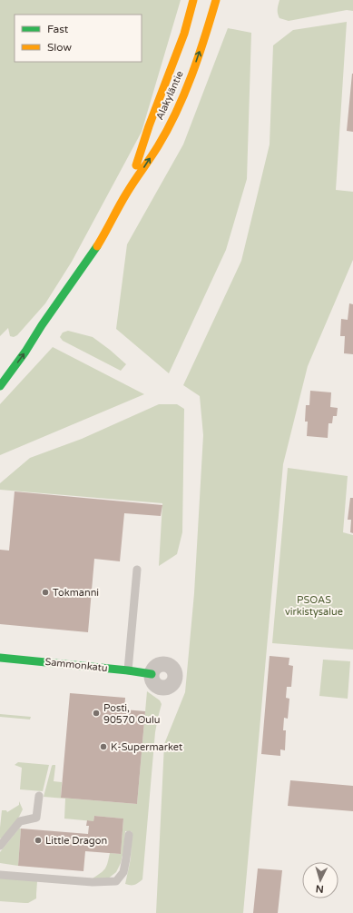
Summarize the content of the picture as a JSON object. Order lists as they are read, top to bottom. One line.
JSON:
{"streets":{"main road":["Alakyläntie","Sammonkatu"]},"parks":["PSOAS virkistysalue"],"places":["Tokmanni","Posti, 90570 Oulu","K-Supermarket","Little Dragon"],"legend":["Fast","Slow"],"north":"bottom"}
